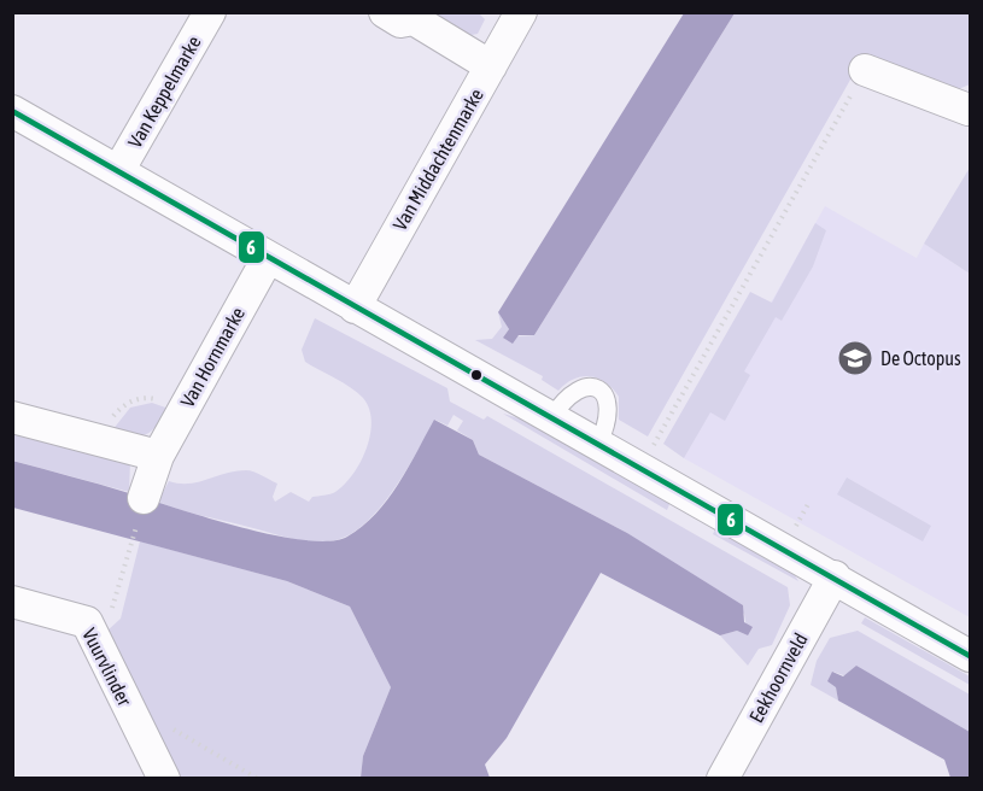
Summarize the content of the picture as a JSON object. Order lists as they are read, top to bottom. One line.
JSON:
{"streets":{"street":["Van Keppelmarke","Van Middachtenmarke","Van Hornmarke","Vuurvlinder","Eekhoornveld"]},"places":{"school or university":["De Octopus"]},"lines":["transit line 6"]}
